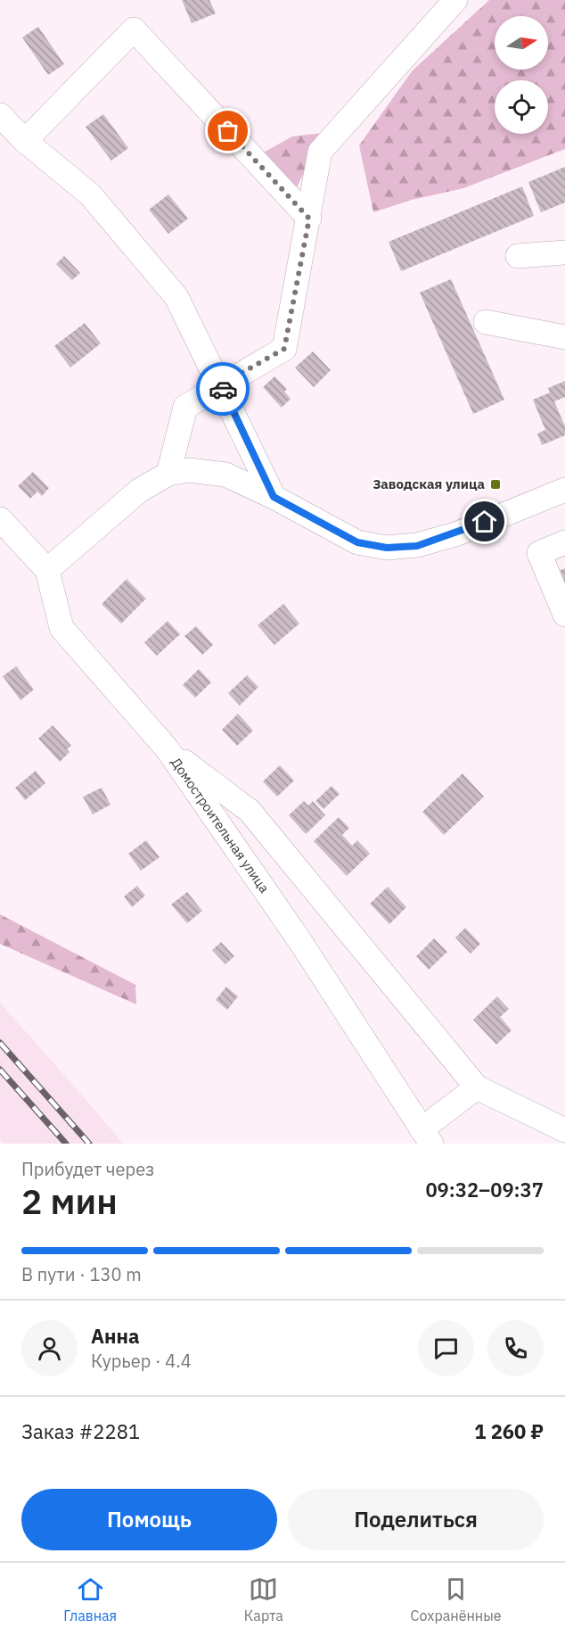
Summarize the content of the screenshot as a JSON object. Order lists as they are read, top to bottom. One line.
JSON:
{"streets":{"street":["Домостроительная улица"]},"places":{"transit":["Заводская улица"]},"north":"right","page":{"heading":["2 мин","Прибудет через","09:32–09:37"],"panel":["Анна","Курьер · 4.4","Заказ #2281","1 260 ₽"],"bar":"В пути · 130 m","buttons":["Помощь","Поделиться"],"tabs":["Главная","Карта","Сохранённые"]}}
